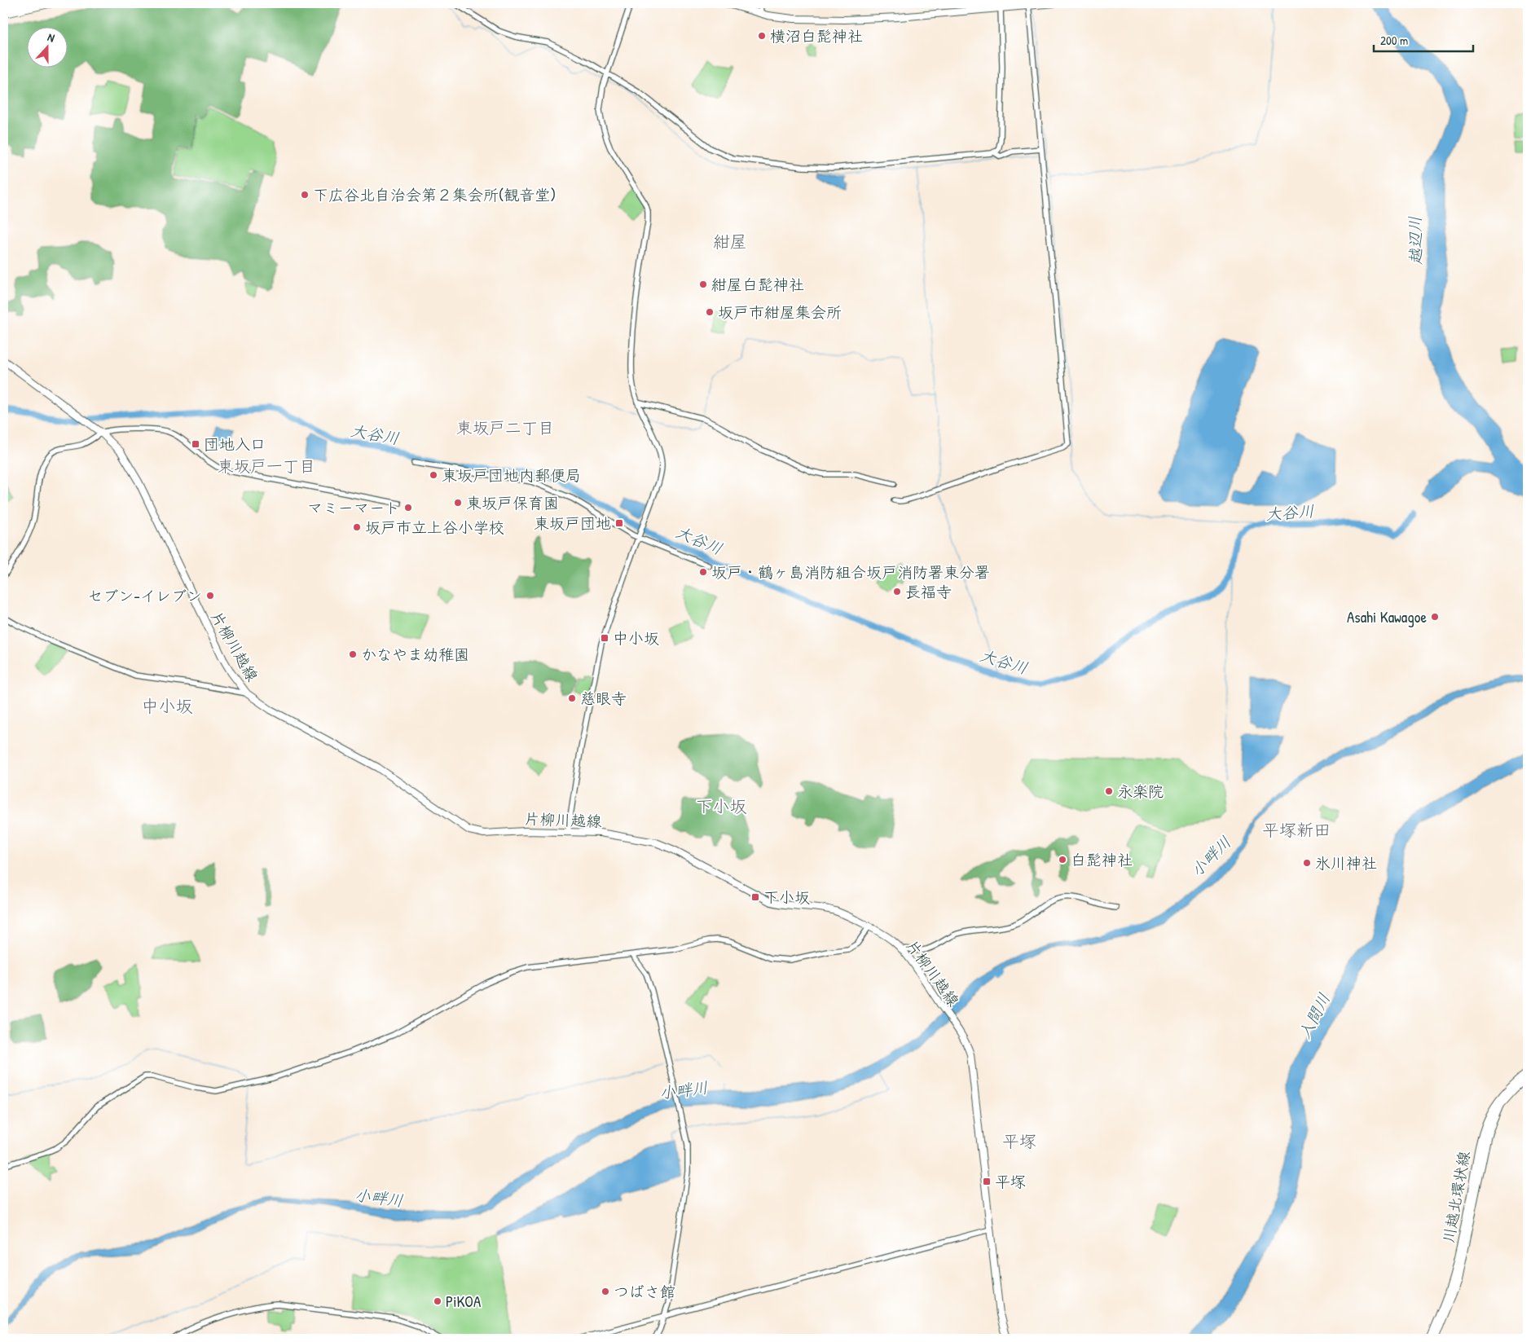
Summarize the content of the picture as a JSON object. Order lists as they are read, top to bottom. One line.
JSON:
{"streets":{"main road":["片柳川越線","川越北環状線"]},"districts":["紺屋","東坂戸二丁目","東坂戸一丁目","中小坂","下小坂","平塚新田","平塚"],"water":["越辺川","大谷川","小畔川","入間川"],"places":{"other":["横沼白髭神社","下広谷北自治会第２集会所(観音堂)","紺屋白髭神社","坂戸市紺屋集会所","東坂戸団地内郵便局","東坂戸保育園","マミーマート","坂戸市立上谷小学校","坂戸・鶴ヶ島消防組合坂戸消防署東分署","長福寺","セブン-イレブン","Asahi Kawagoe","かなやま幼稚園","慈眼寺","永楽院","白髭神社","氷川神社","つばさ館","PiKOA"],"transit":["団地入口","東坂戸団地","中小坂","下小坂","平塚"]},"scale_bar":"200 m","north":"top"}
